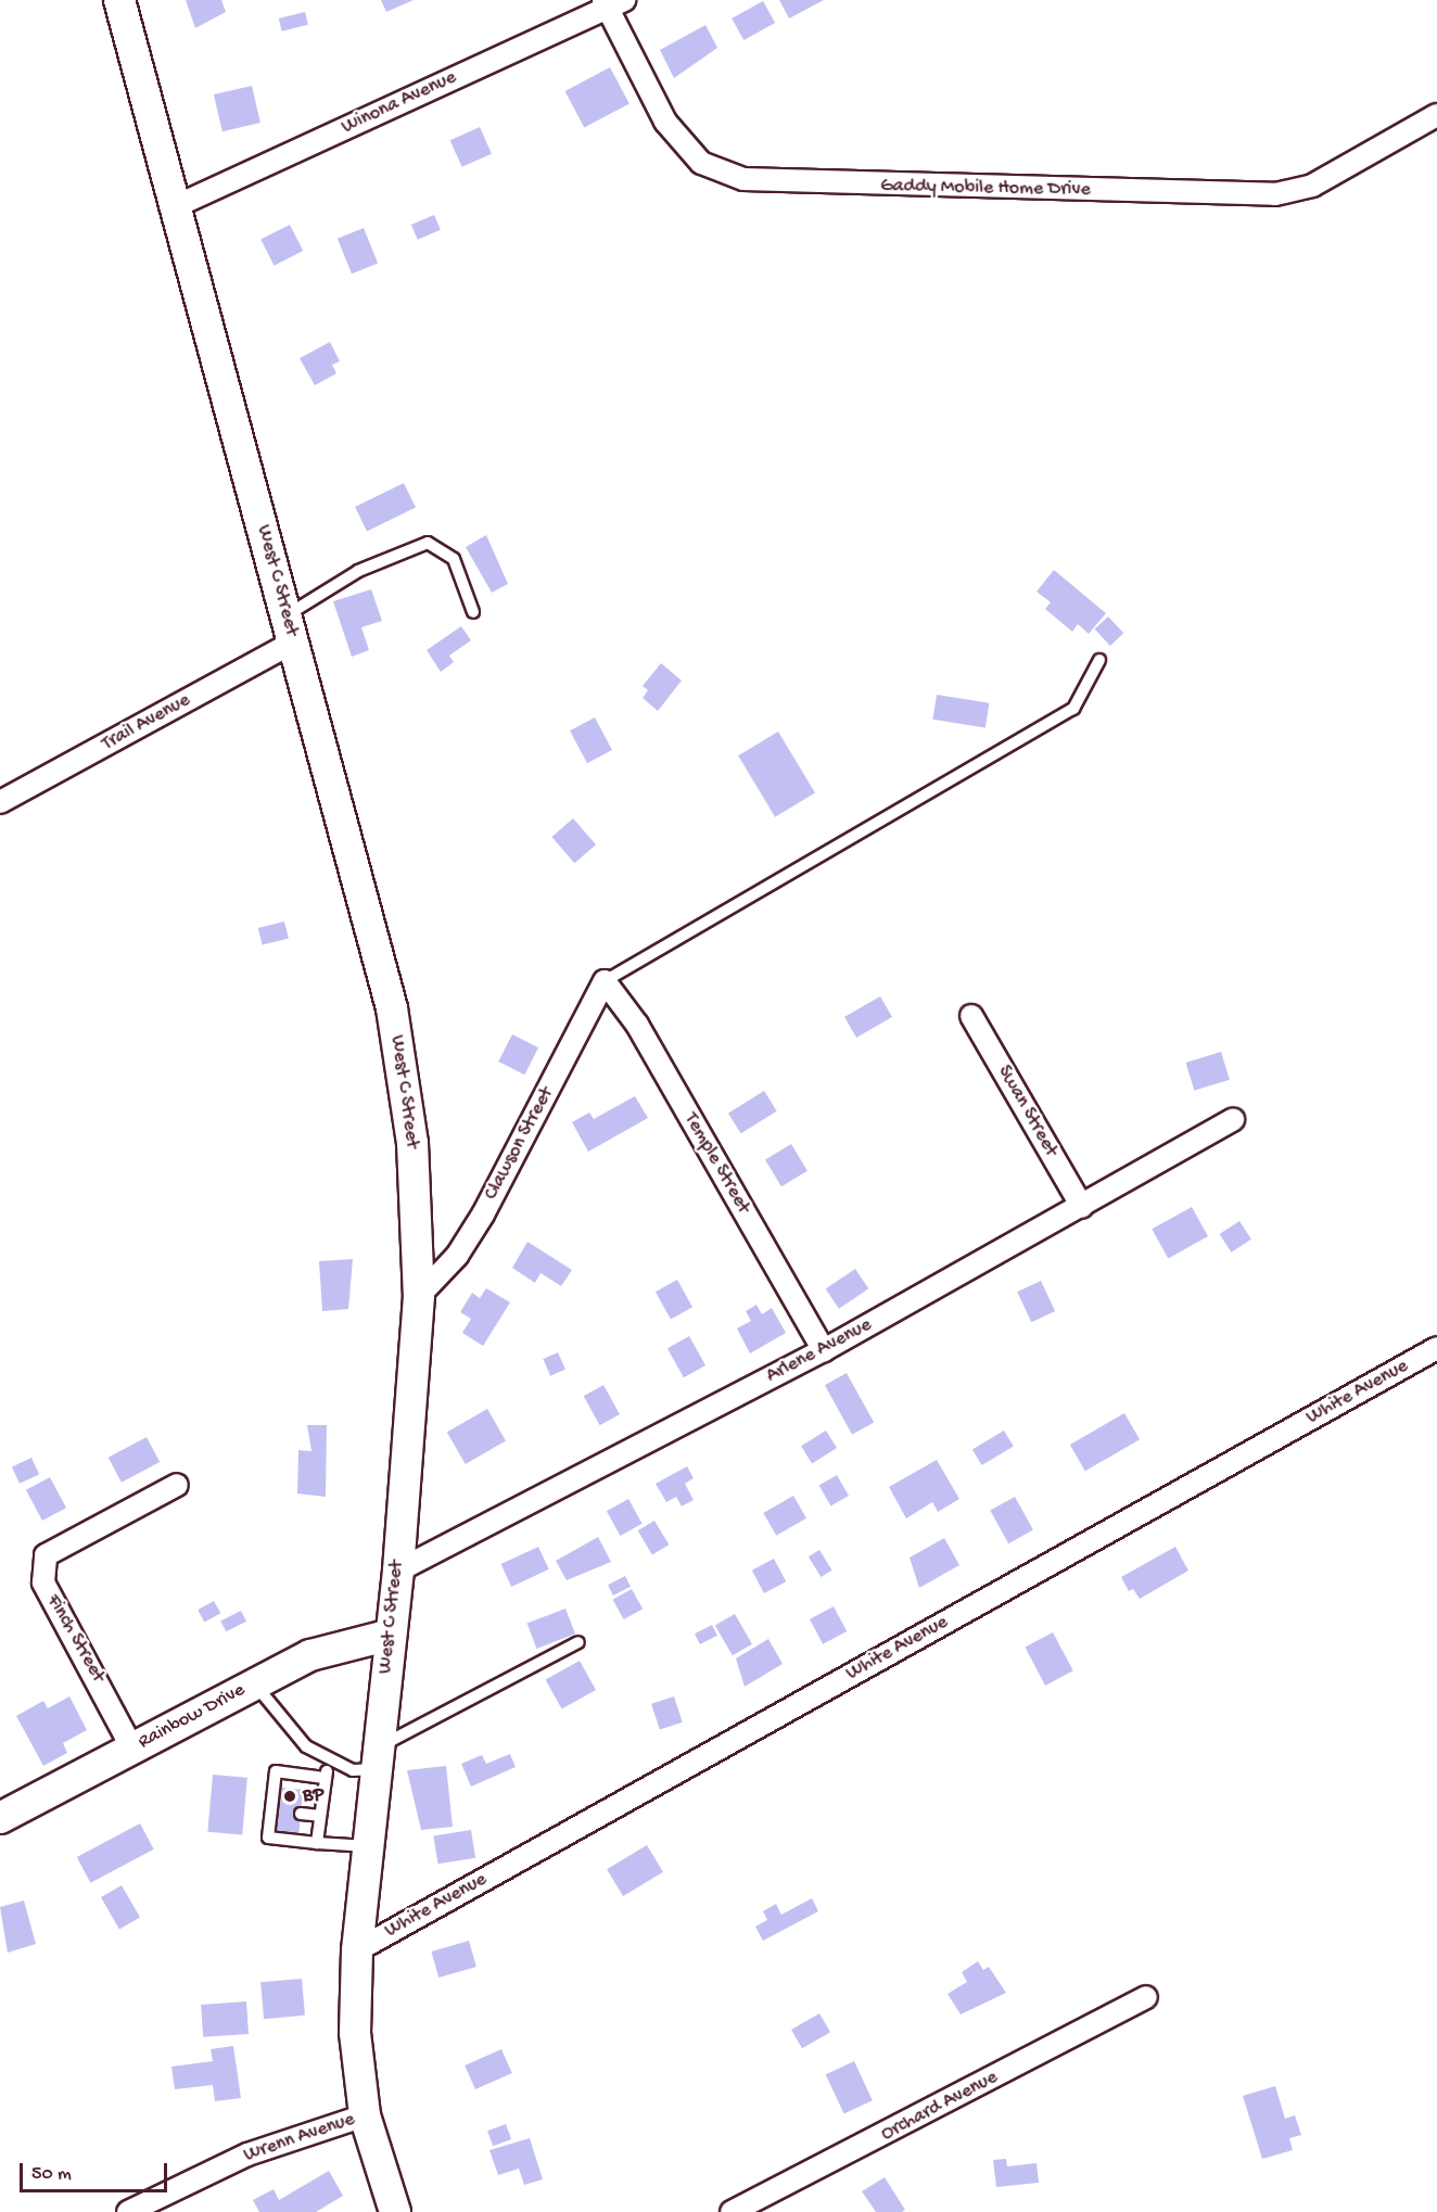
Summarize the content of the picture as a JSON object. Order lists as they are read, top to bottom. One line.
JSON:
{"streets":{"main road":["West C Street","Rainbow Drive"],"street":["Winona Avenue","Gaddy Mobile Home Drive","Trail Avenue","Swan Street","Clawson Street","Temple Street","Arlene Avenue","White Avenue","Finch Street","Orchard Avenue","Wrenn Avenue"]},"crossings":[["Winona Avenue","Gaddy Mobile Home Drive"],["Winona Avenue","West C Street"],["West C Street","Trail Avenue"],["West C Street","Clawson Street"],["West C Street","Arlene Avenue"],["West C Street","White Avenue"],["West C Street","Rainbow Drive"],["West C Street","Wrenn Avenue"],["Swan Street","Arlene Avenue"],["Clawson Street","Temple Street"],["Temple Street","Arlene Avenue"],["Finch Street","Rainbow Drive"]],"places":["BP"],"scale_bar":"50 m"}
